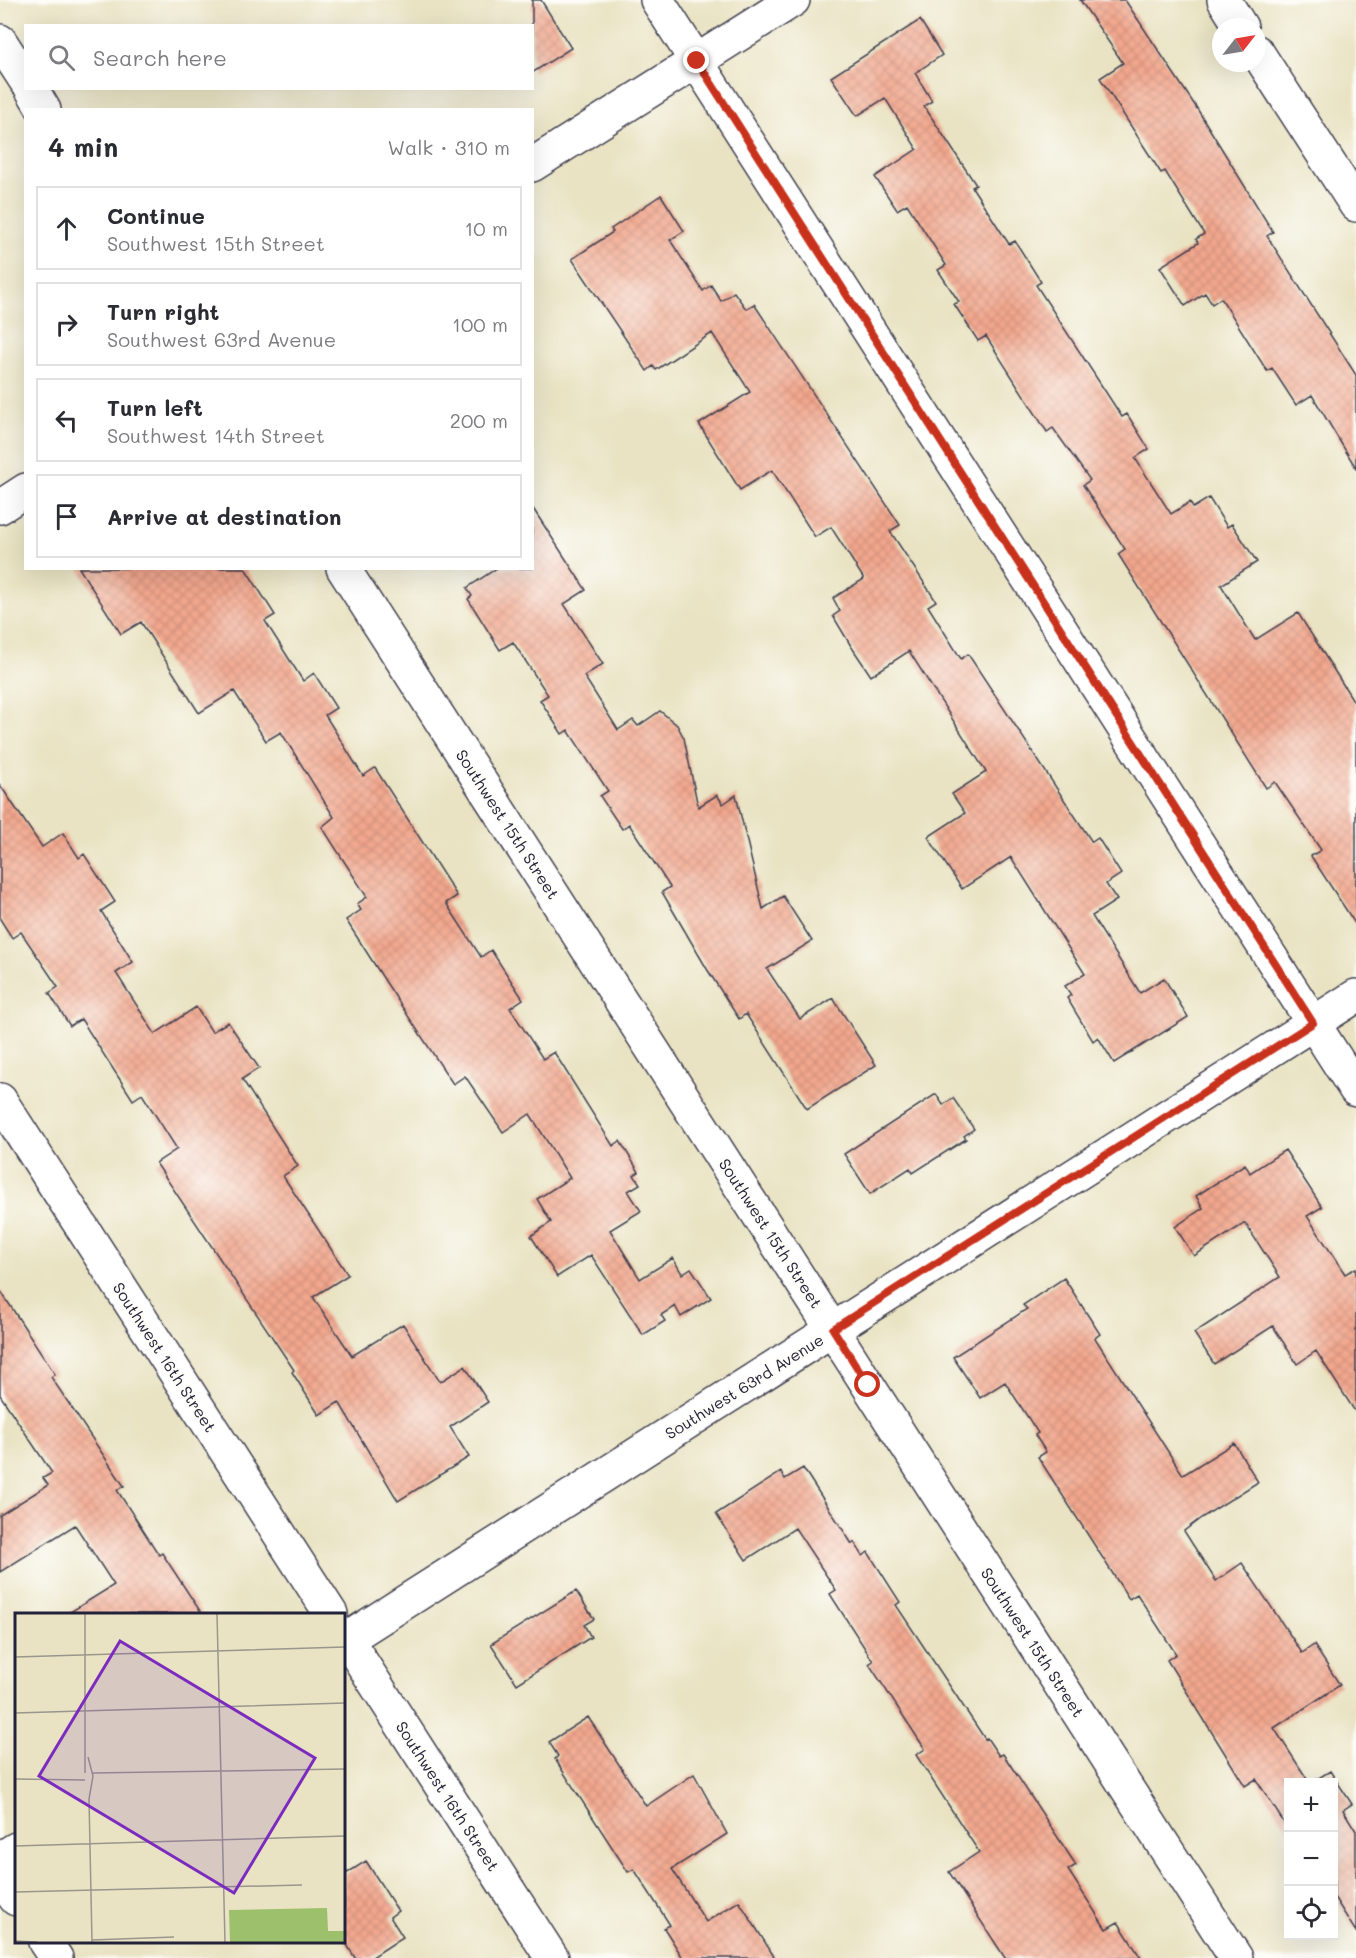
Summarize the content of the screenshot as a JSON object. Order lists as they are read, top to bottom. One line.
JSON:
{"streets":{"street":["Southwest 15th Street","Southwest 16th Street","Southwest 63rd Avenue"]},"crossings":[["Southwest 15th Street","Southwest 63rd Avenue"]],"north":"top right","page":{"search":"Search here","heading":["4 min","Walk · 310 m"],"list":[["Continue","Southwest 15th Street","10 m"],["Turn right","Southwest 63rd Avenue","100 m"],["Turn left","Southwest 14th Street","200 m"],"Arrive at destination"],"map_buttons":["+","−"]}}
